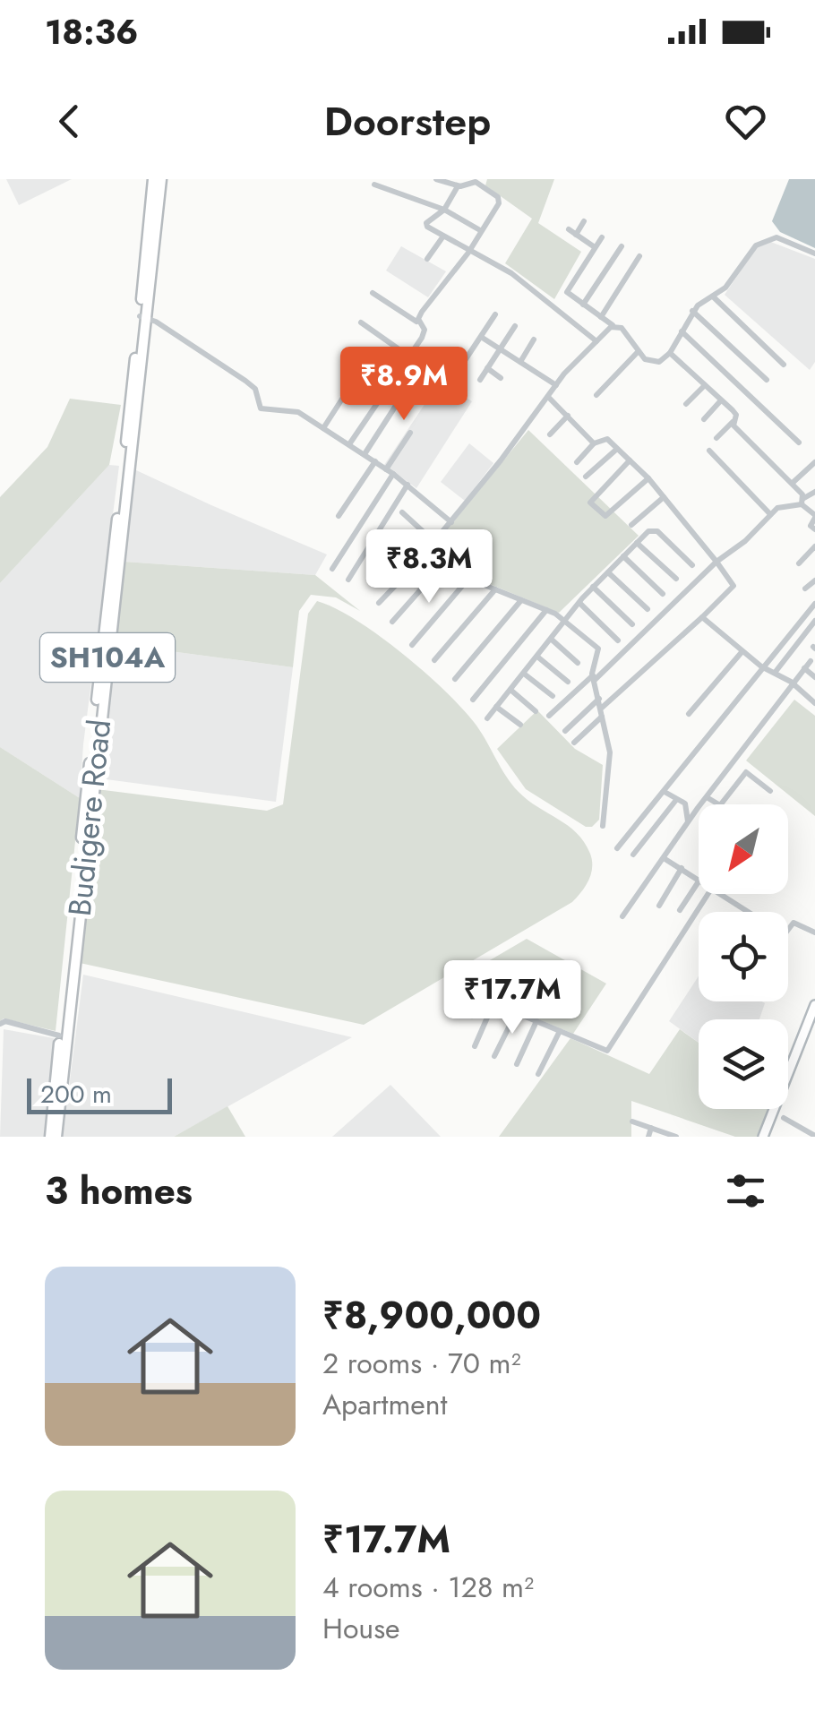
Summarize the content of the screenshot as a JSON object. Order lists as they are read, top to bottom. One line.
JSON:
{"streets":{"main road":["SH104A","Budigere Road"]},"scale_bar":"200 m","north":"bottom left","page":{"status":"18:36","header":"Doorstep","price":["₹8.9M","₹8.3M","₹17.7M"],"scale":"200 m","heading":"3 homes","list":[{"name":"₹8,900,000","note":"2 rooms · 70 m² · Apartment"},{"name":"₹17.7M","note":"4 rooms · 128 m² · House"}]}}
